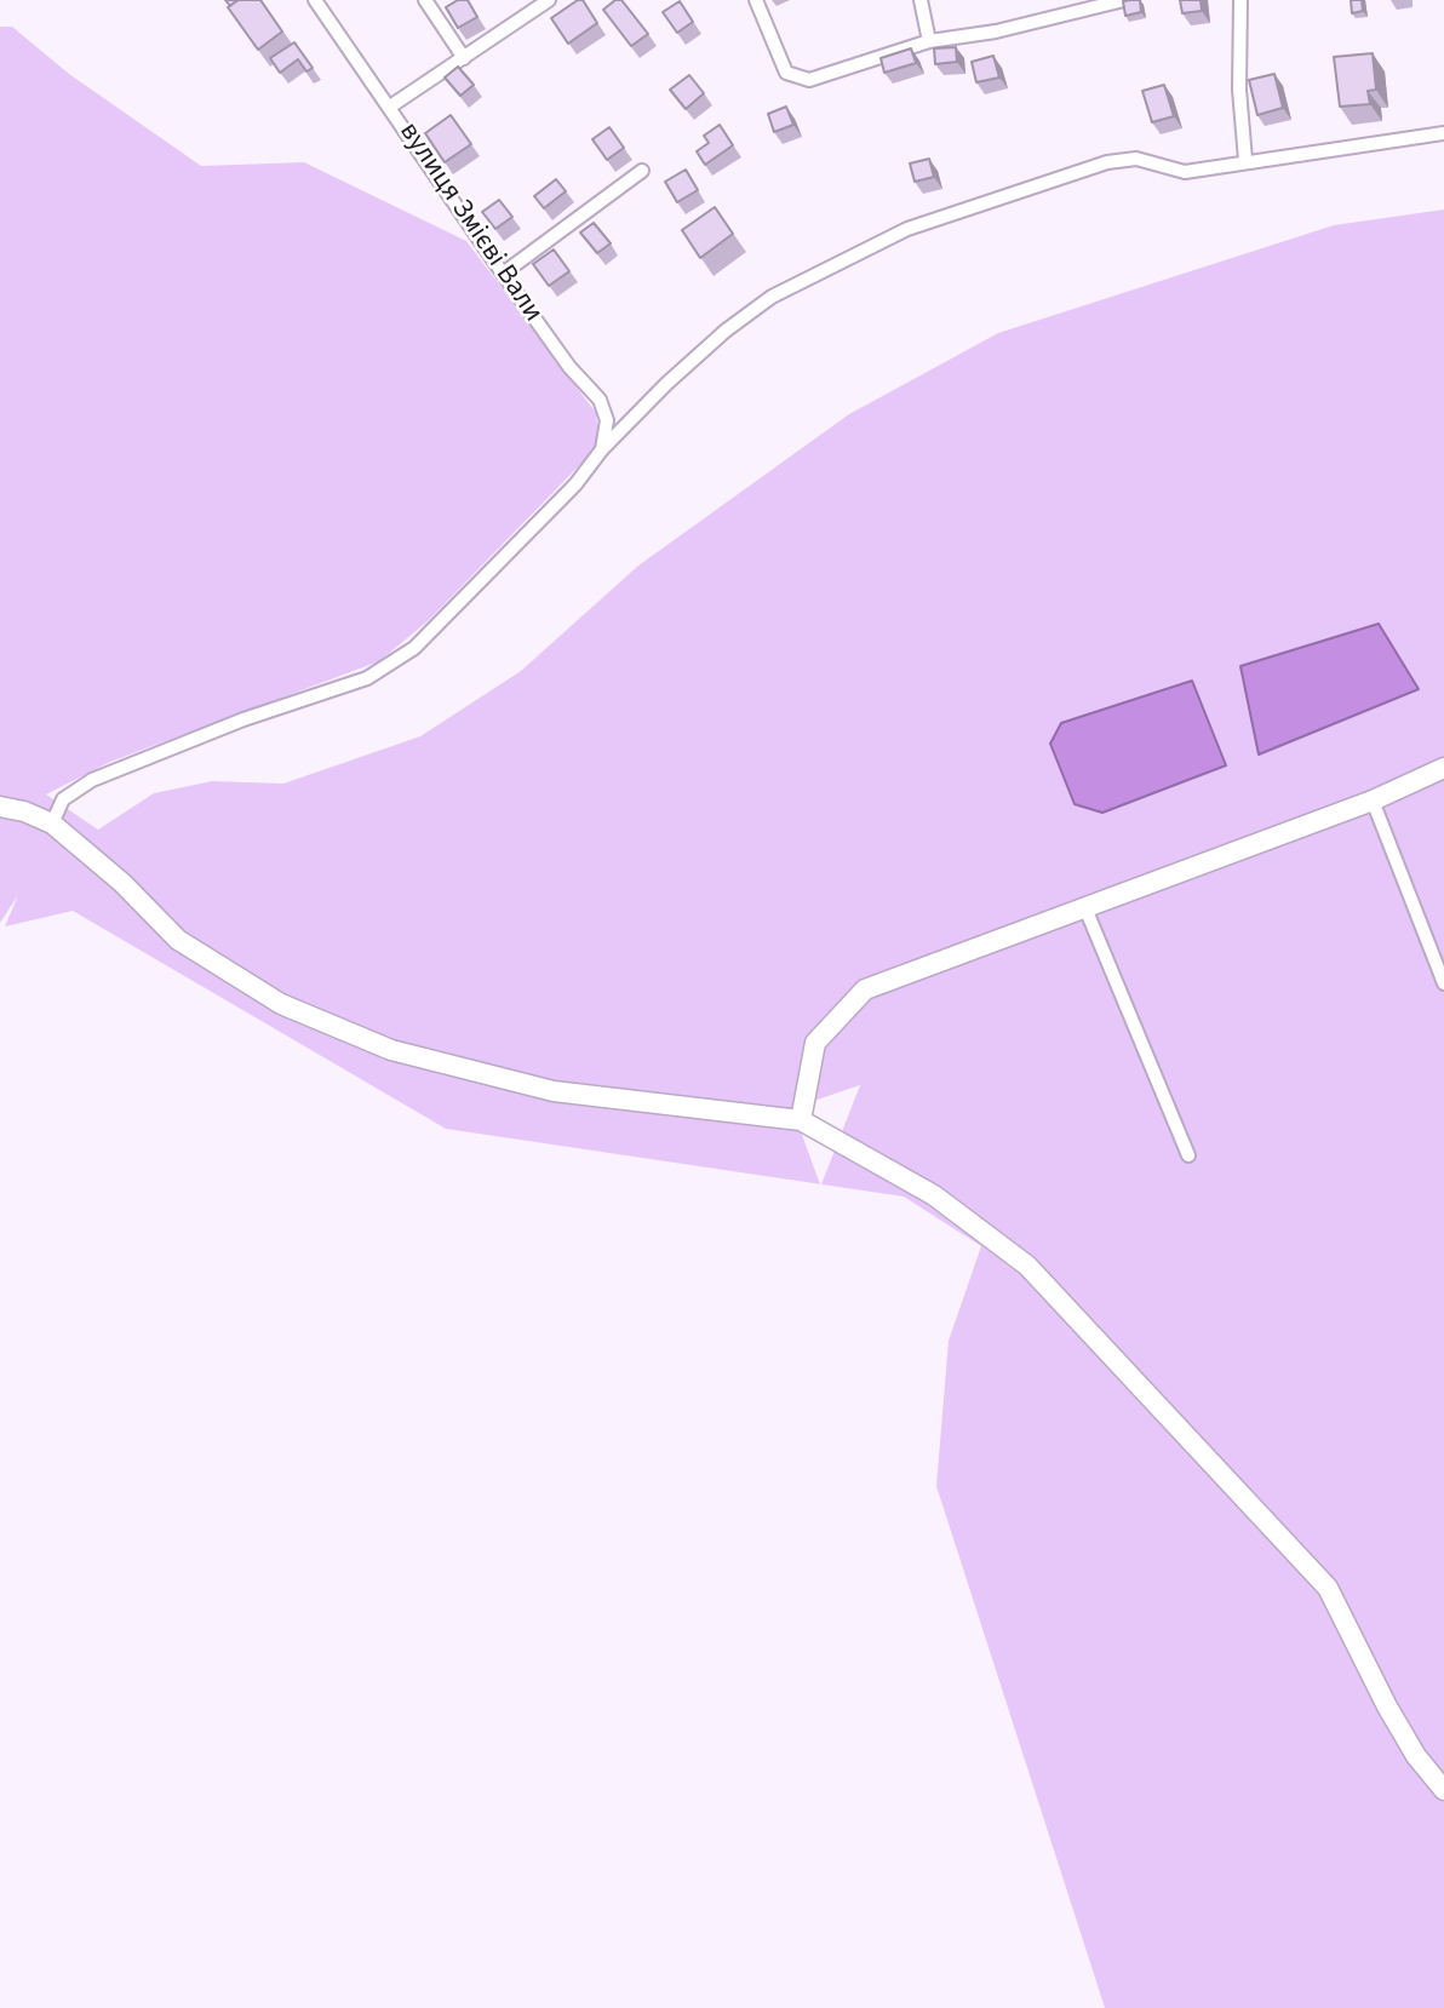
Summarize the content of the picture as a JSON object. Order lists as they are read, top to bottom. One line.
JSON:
{"streets":{"street":["вулиця Змієві Вали"]}}
